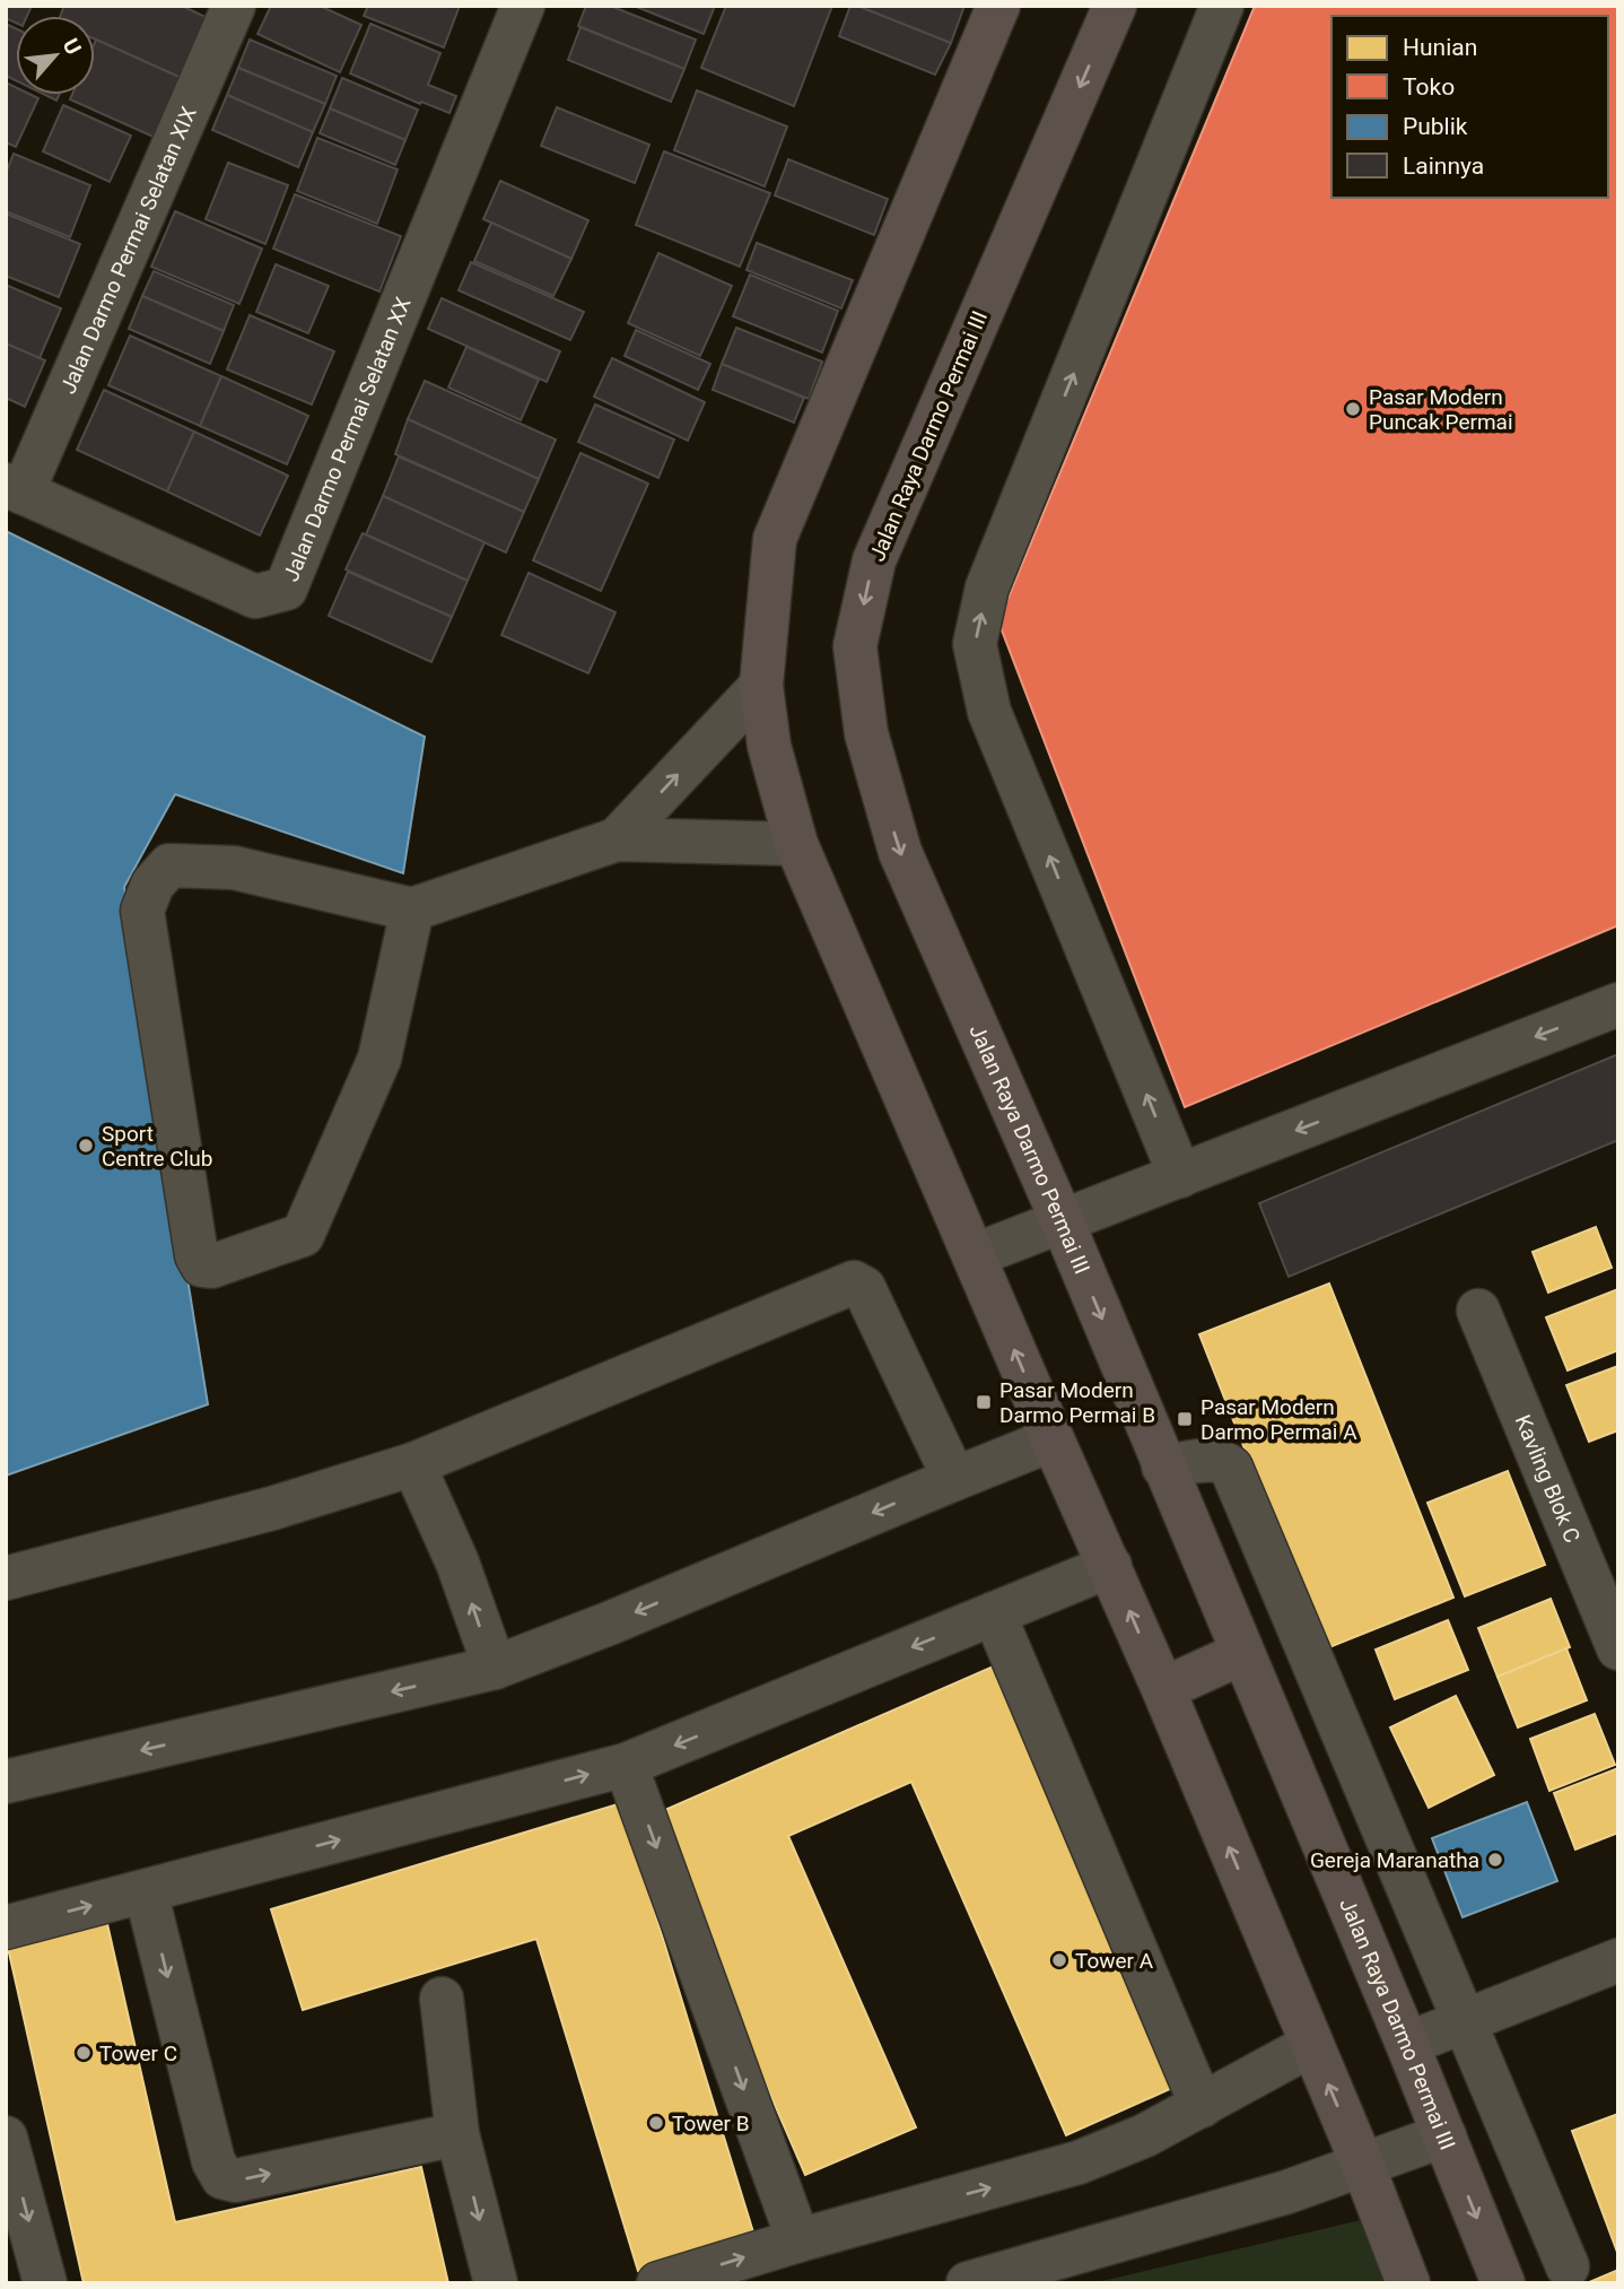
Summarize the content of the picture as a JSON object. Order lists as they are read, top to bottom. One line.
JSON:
{"streets":{"main road":["Jalan Raya Darmo Permai III"],"street":["Jalan Darmo Permai Selatan XIX","Jalan Darmo Permai Selatan XX","Kavling Blok C"]},"crossings":[["Jalan Darmo Permai Selatan XIX","Jalan Darmo Permai Selatan XX"]],"places":{"other":["Pasar Modern Puncak Permai","Sport Centre Club","Gereja Maranatha","Tower A","Tower C","Tower B"],"transit":["Pasar Modern Darmo Permai B","Pasar Modern Darmo Permai A"]},"legend":["Hunian","Toko","Publik","Lainnya"],"north":"top right"}
